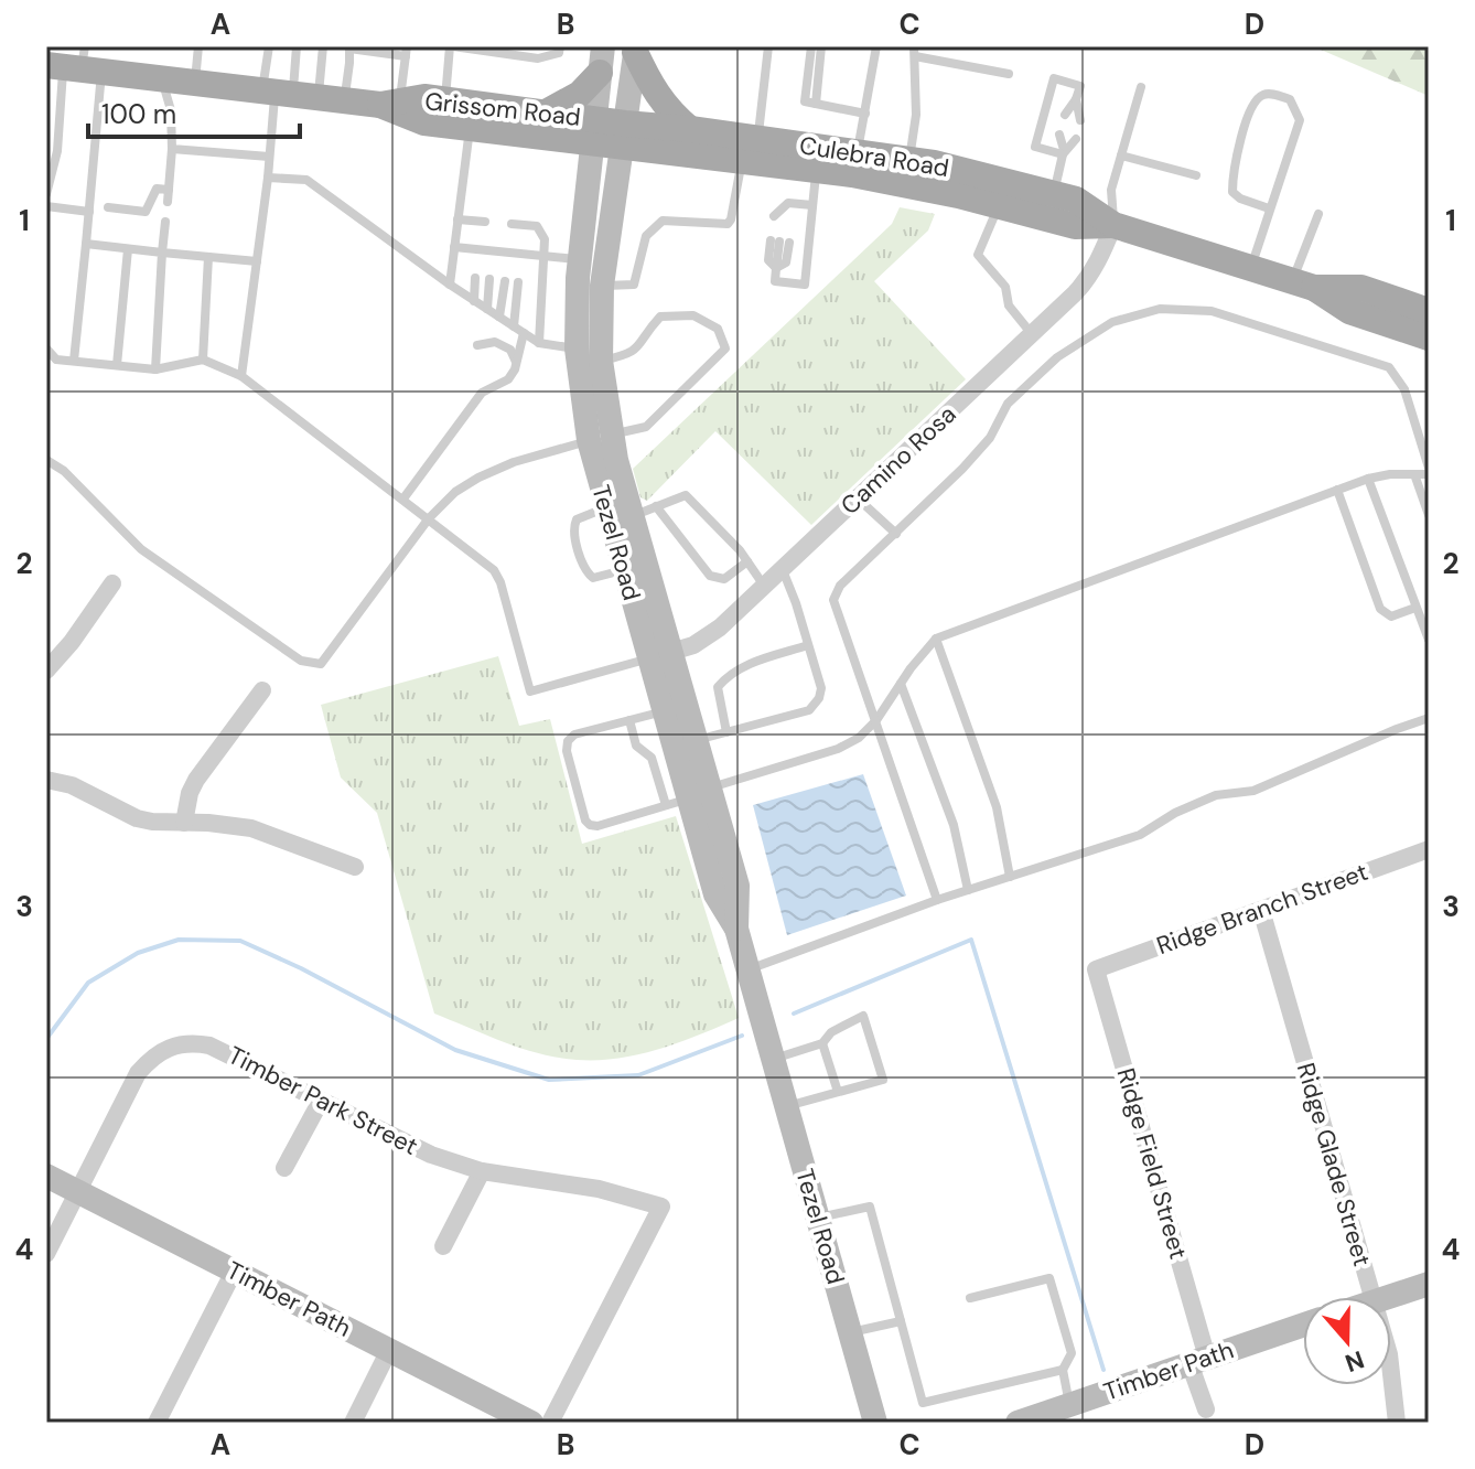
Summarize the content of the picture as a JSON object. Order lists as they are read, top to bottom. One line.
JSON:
{"streets":{"main road":["Grissom Road","Culebra Road","Tezel Road","Timber Path"],"street":["Camino Rosa","Ridge Branch Street","Timber Park Street","Ridge Field Street","Ridge Glade Street"]},"crossings":[["Grissom Road","Culebra Road"],["Grissom Road","Tezel Road"],["Culebra Road","Camino Rosa"],["Culebra Road","Tezel Road"],["Camino Rosa","Tezel Road"],["Ridge Branch Street","Ridge Field Street"],["Ridge Branch Street","Ridge Glade Street"],["Timber Park Street","Timber Path"],["Ridge Field Street","Timber Path"]],"scale_bar":"100 m","north":"bottom","grid":{"columns":["A","B","C","D"],"rows":["1","2","3","4"]}}
